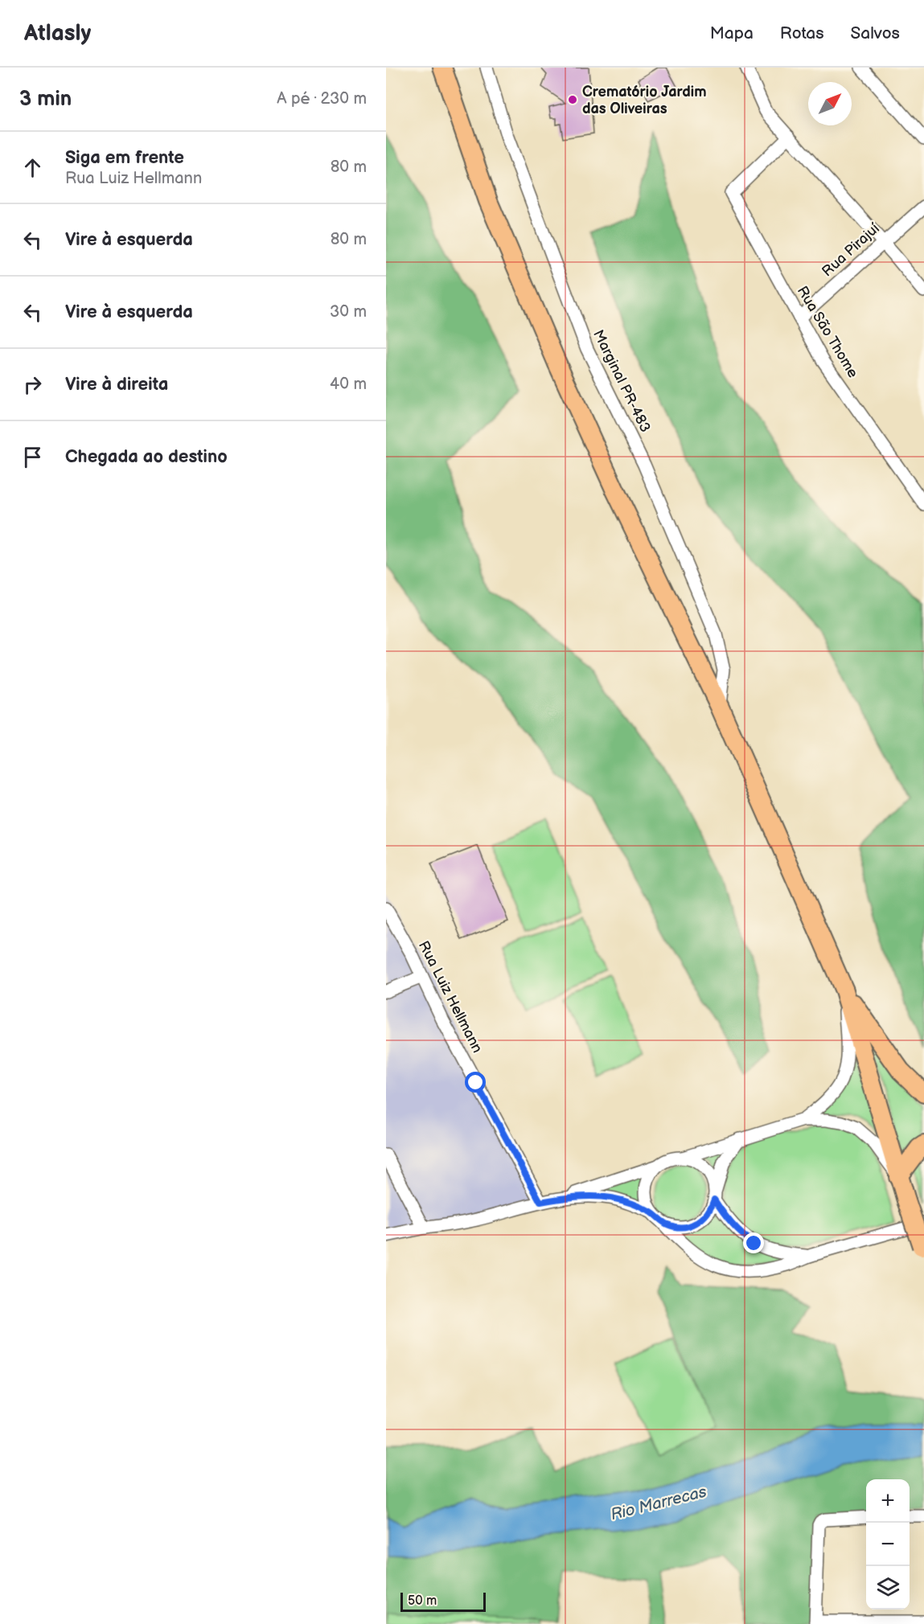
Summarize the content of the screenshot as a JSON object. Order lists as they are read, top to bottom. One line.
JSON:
{"streets":{"street":["Rua Pirajuí","Rua São Thome","Marginal PR-483","Rua Luiz Hellmann"]},"crossings":[["Rua Pirajuí","Rua São Thome"]],"water":["Rio Marrecas"],"places":["Crematório Jardim das Oliveiras"],"scale_bar":"50 m","north":"top right","page":{"header":"Atlasly","nav":["Mapa","Rotas","Salvos"],"heading":["3 min","A pé · 230 m"],"list":[["Siga em frente","Rua Luiz Hellmann","80 m"],["Vire à esquerda","80 m"],["Vire à esquerda","30 m"],["Vire à direita","40 m"],"Chegada ao destino"],"map_buttons":["+","−"],"scale":"50 m"}}
